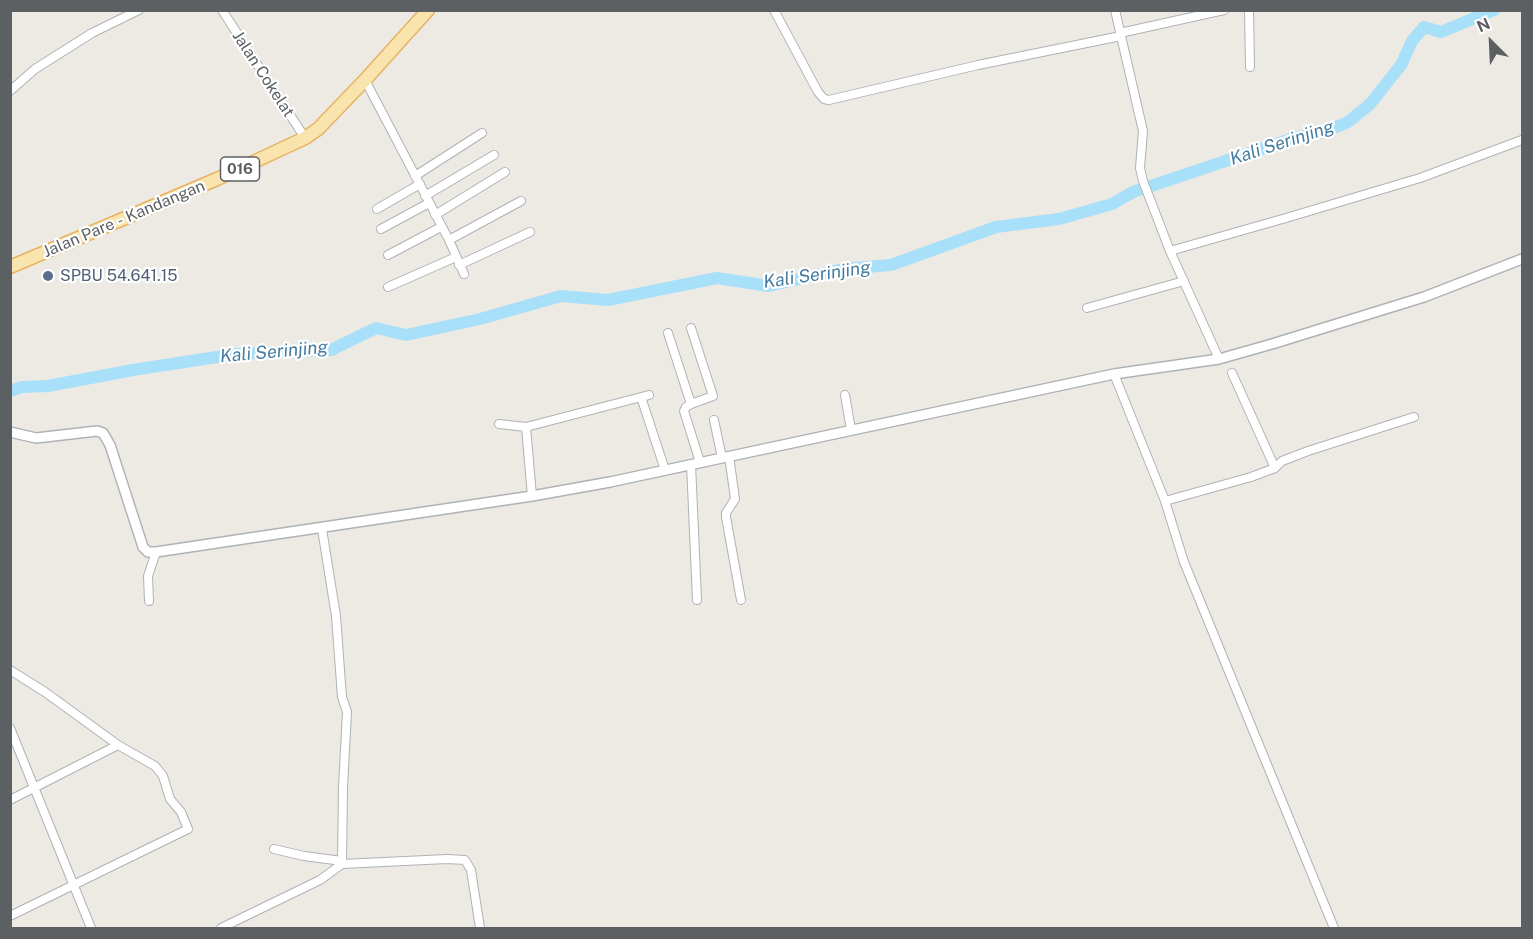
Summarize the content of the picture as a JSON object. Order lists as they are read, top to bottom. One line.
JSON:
{"streets":{"main road":["016","Jalan Pare - Kandangan"],"street":["Jalan Cokelat"]},"crossings":[["Jalan Cokelat","Jalan Pare - Kandangan"]],"water":["Kali Serinjing"],"places":["SPBU 54.641.15"],"north":"top left"}
